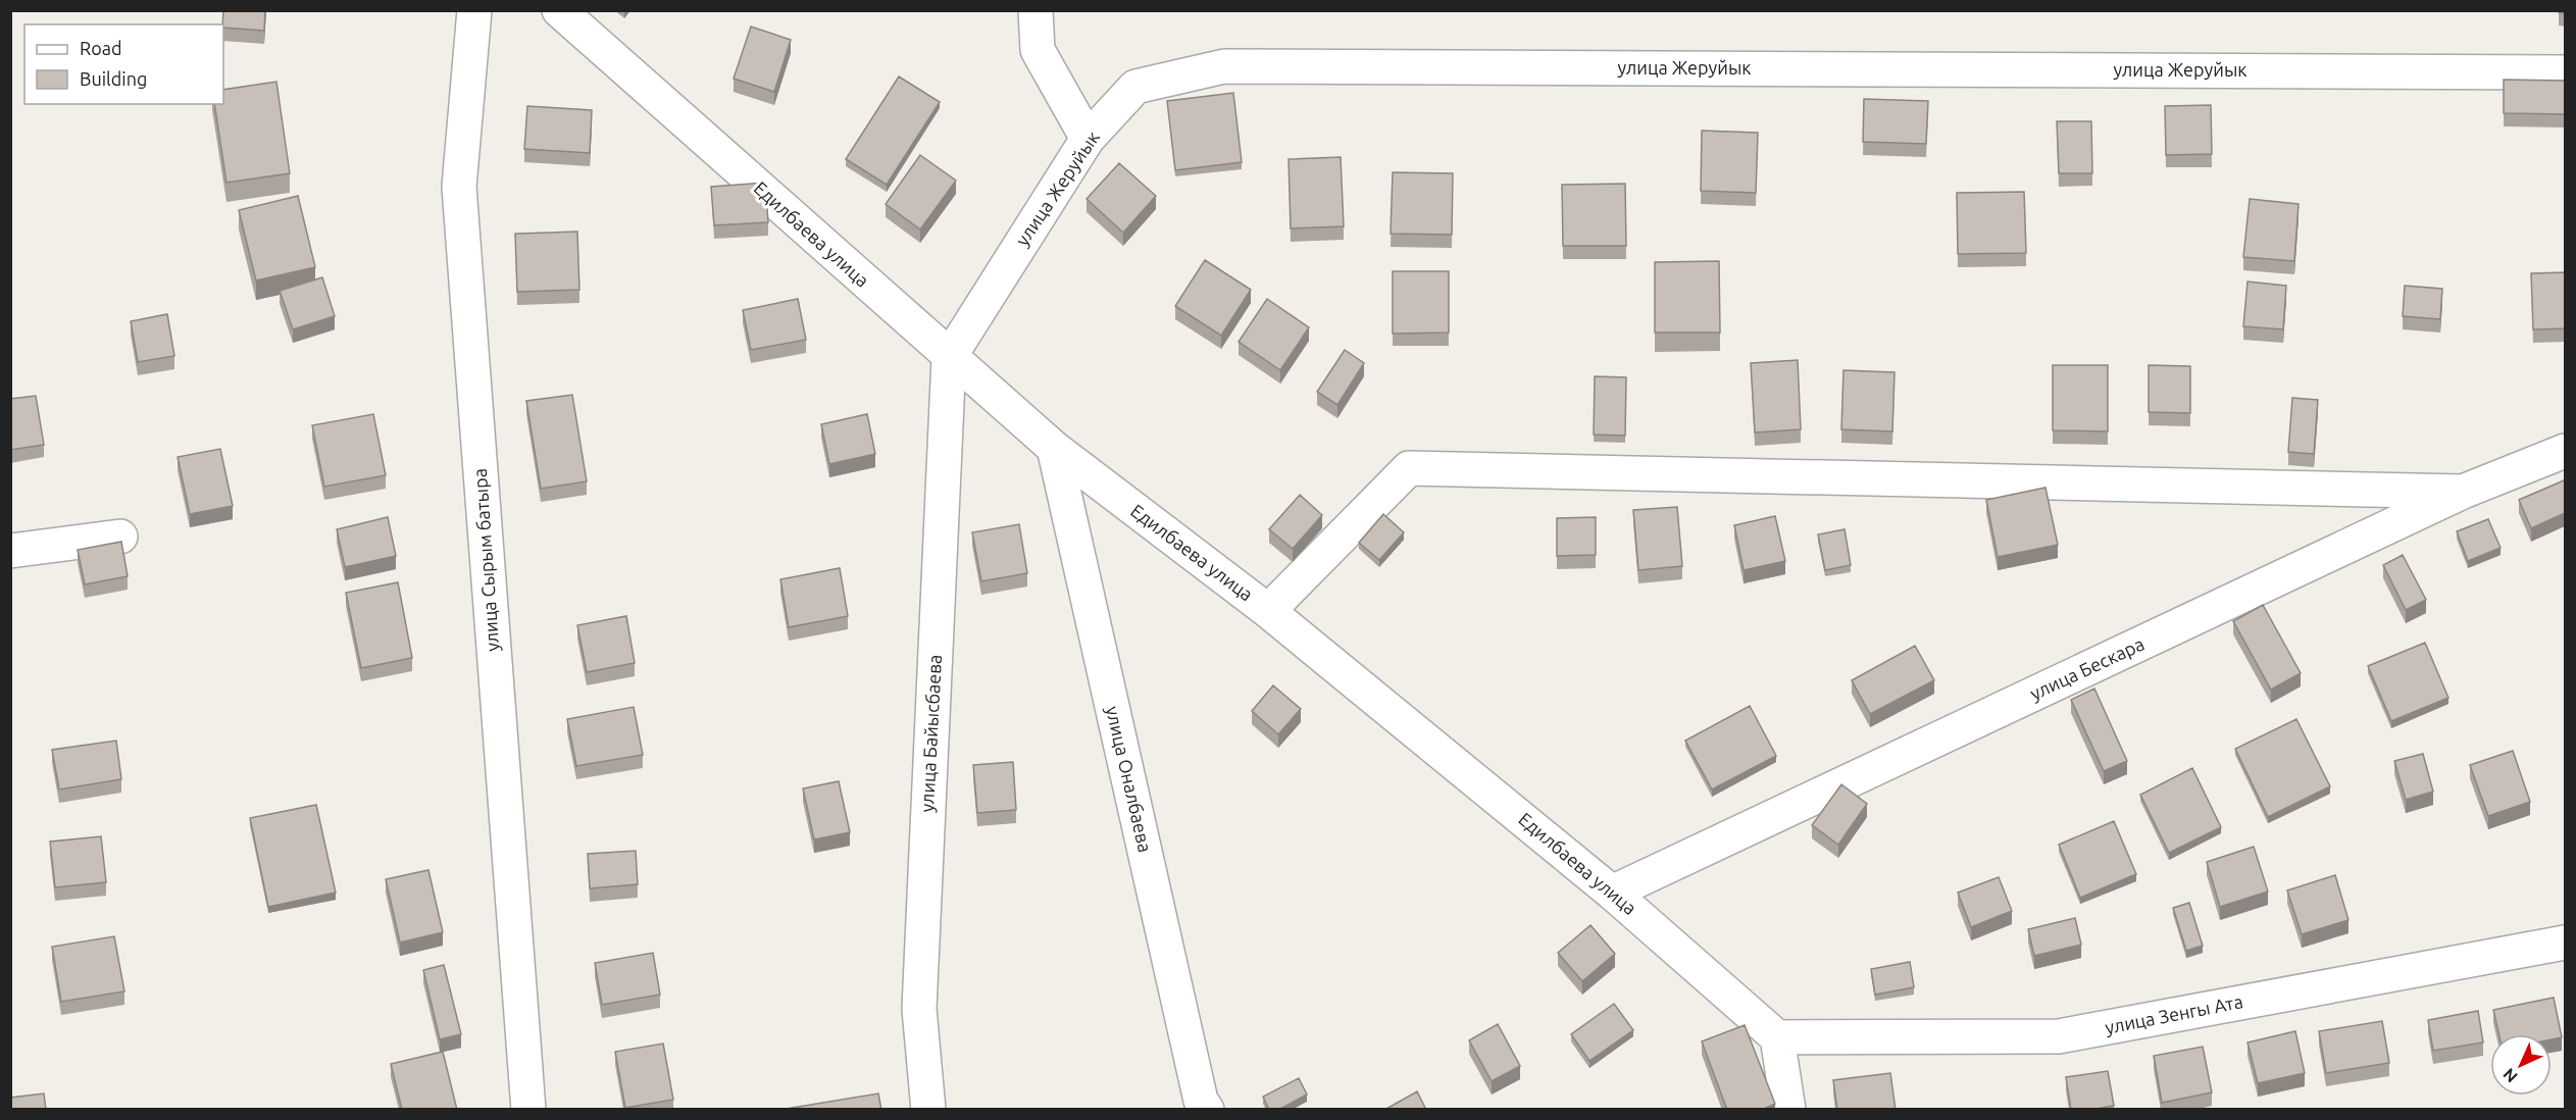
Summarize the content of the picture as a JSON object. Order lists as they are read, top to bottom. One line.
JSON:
{"streets":{"street":["улица Жеруйык","Едилбаева улица","улица Сырым батыра","улица Бескара","улица Байысбаева","улица Оналбаева","улица Зенгы Ата"]},"crossings":[["улица Жеруйык","Едилбаева улица"],["улица Жеруйык","улица Байысбаева"],["Едилбаева улица","улица Бескара"],["Едилбаева улица","улица Байысбаева"],["Едилбаева улица","улица Оналбаева"],["Едилбаева улица","улица Зенгы Ата"]],"legend":["Road","Building"],"north":"bottom left"}
